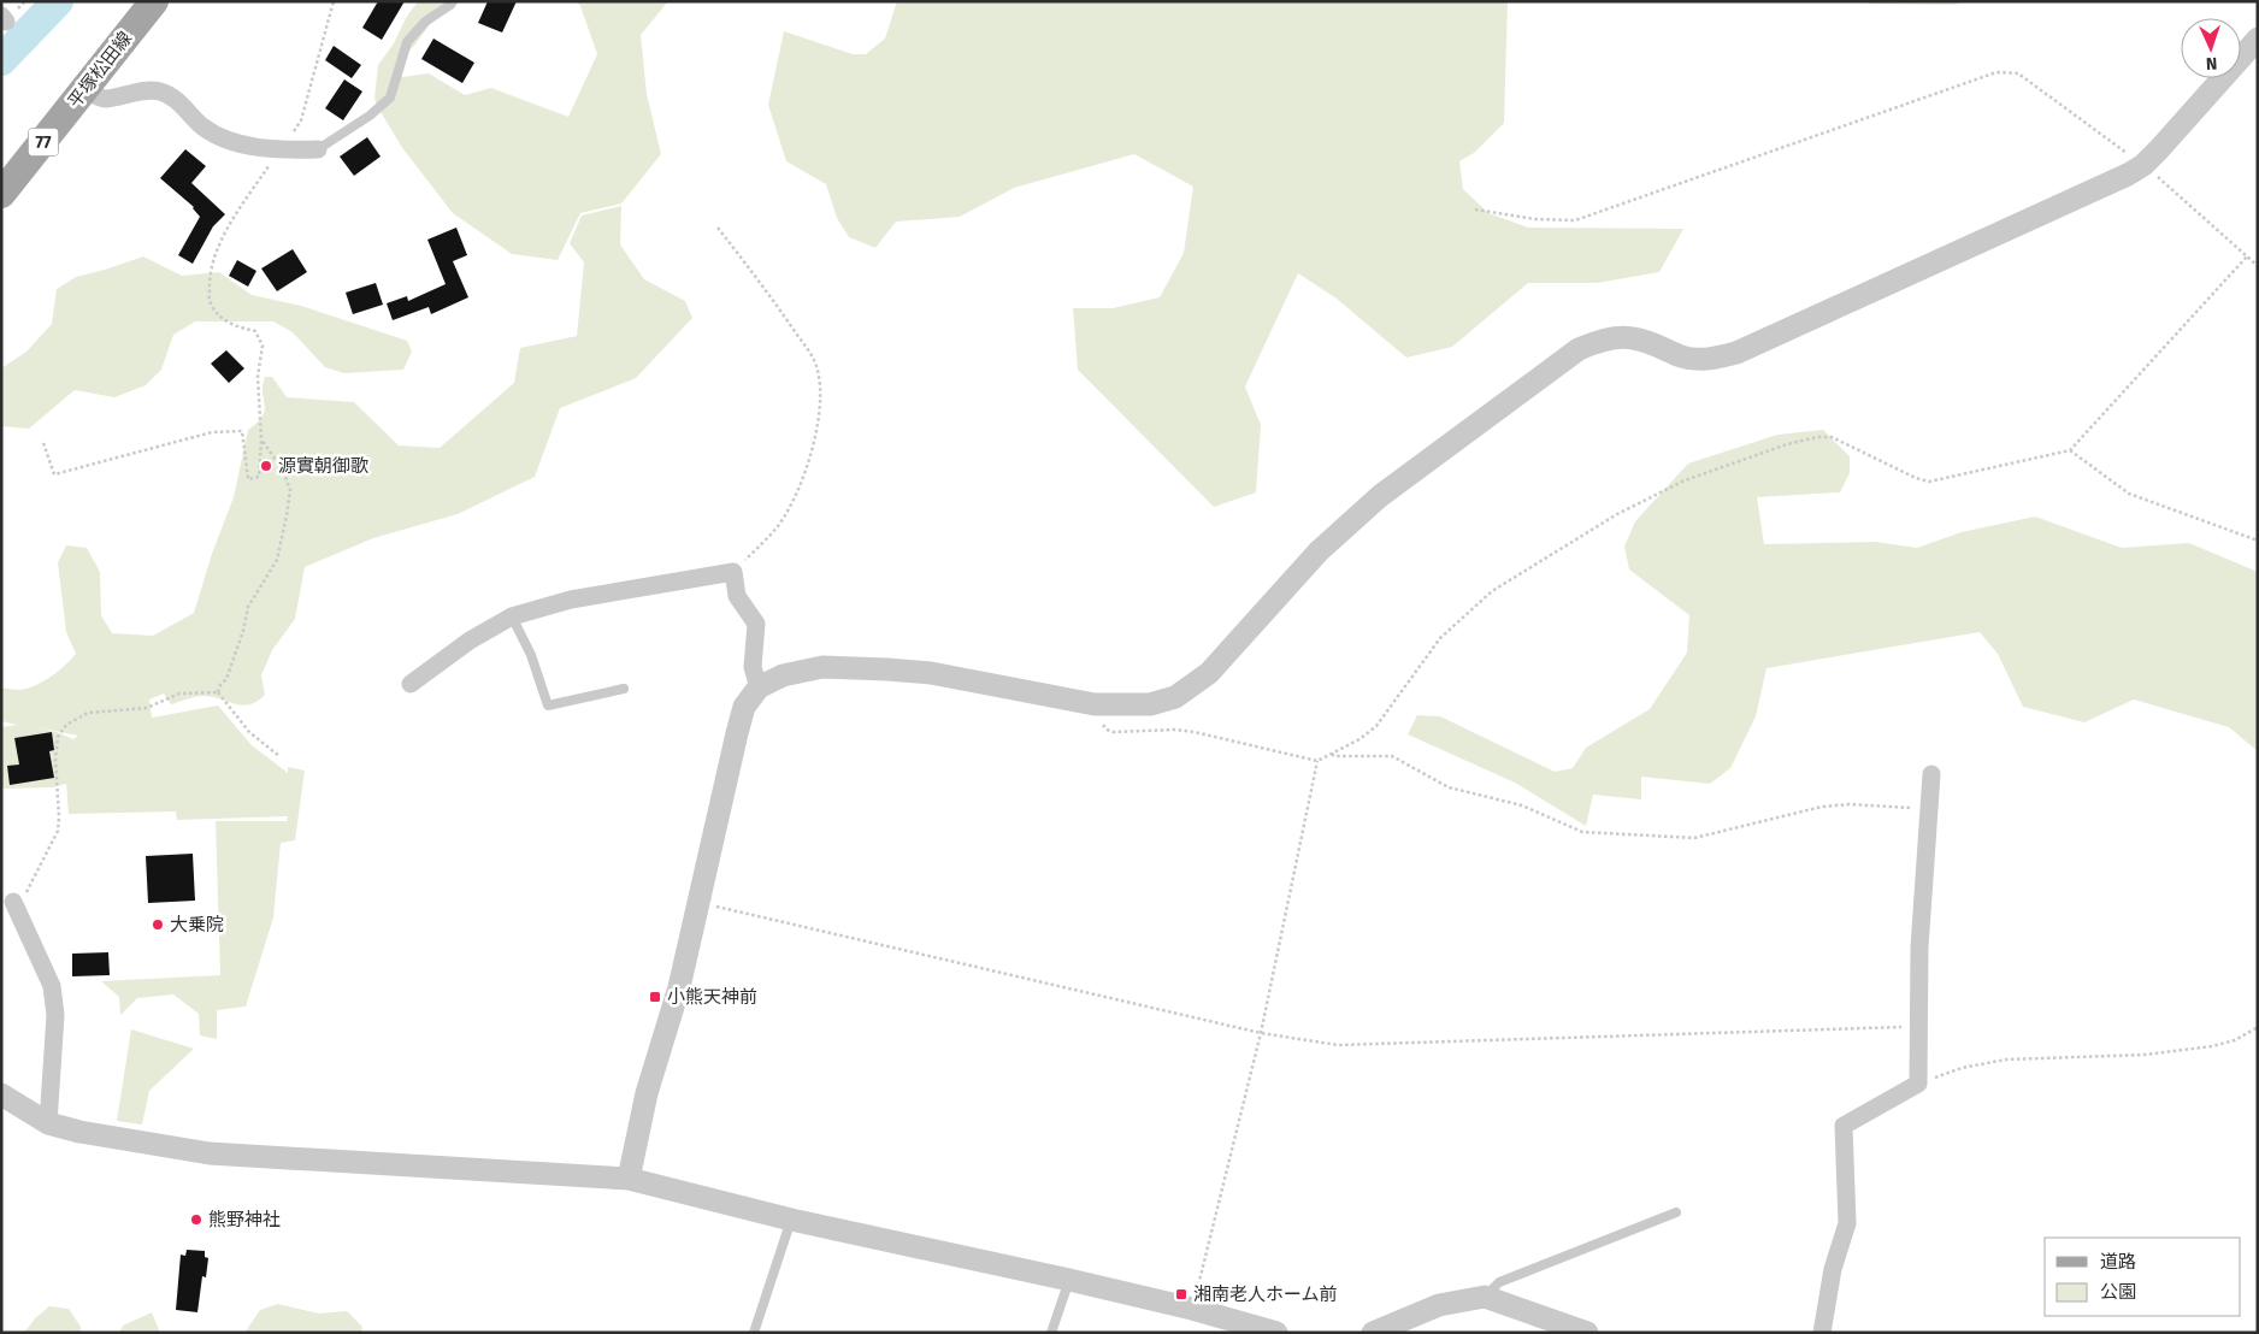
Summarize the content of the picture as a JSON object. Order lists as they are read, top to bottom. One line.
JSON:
{"streets":{"main road":["平塚松田線","77"]},"places":{"other":["源實朝御歌","大乗院","熊野神社"],"transit":["小熊天神前","湘南老人ホーム前"]},"legend":["道路","公園"],"north":"bottom"}
